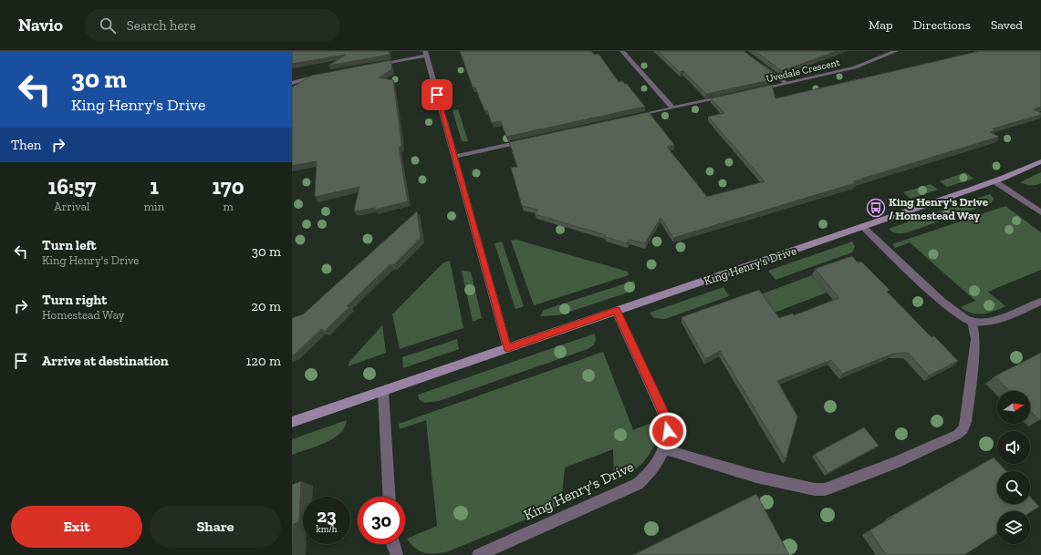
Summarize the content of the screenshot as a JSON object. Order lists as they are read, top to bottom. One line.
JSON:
{"streets":{"street":["Uvedale Crescent","King Henry's Drive"]},"places":{"bus stop":["King Henry's Drive / Homestead Way"]},"north":"right","page":{"header":"Navio","search":"Search here","nav":["Map","Directions","Saved"],"turn":["30 m","King Henry's Drive"],"then":"Then","eta":["16:57","Arrival","1","min","170","m"],"list":[{"name":"Turn left","note":"King Henry's Drive","value":"30 m"},{"name":"Turn right","note":"Homestead Way","value":"20 m"},{"name":"Arrive at destination","value":"120 m"}],"speed":"23 km/h","limit":"30","buttons":["Exit","Share"]}}
